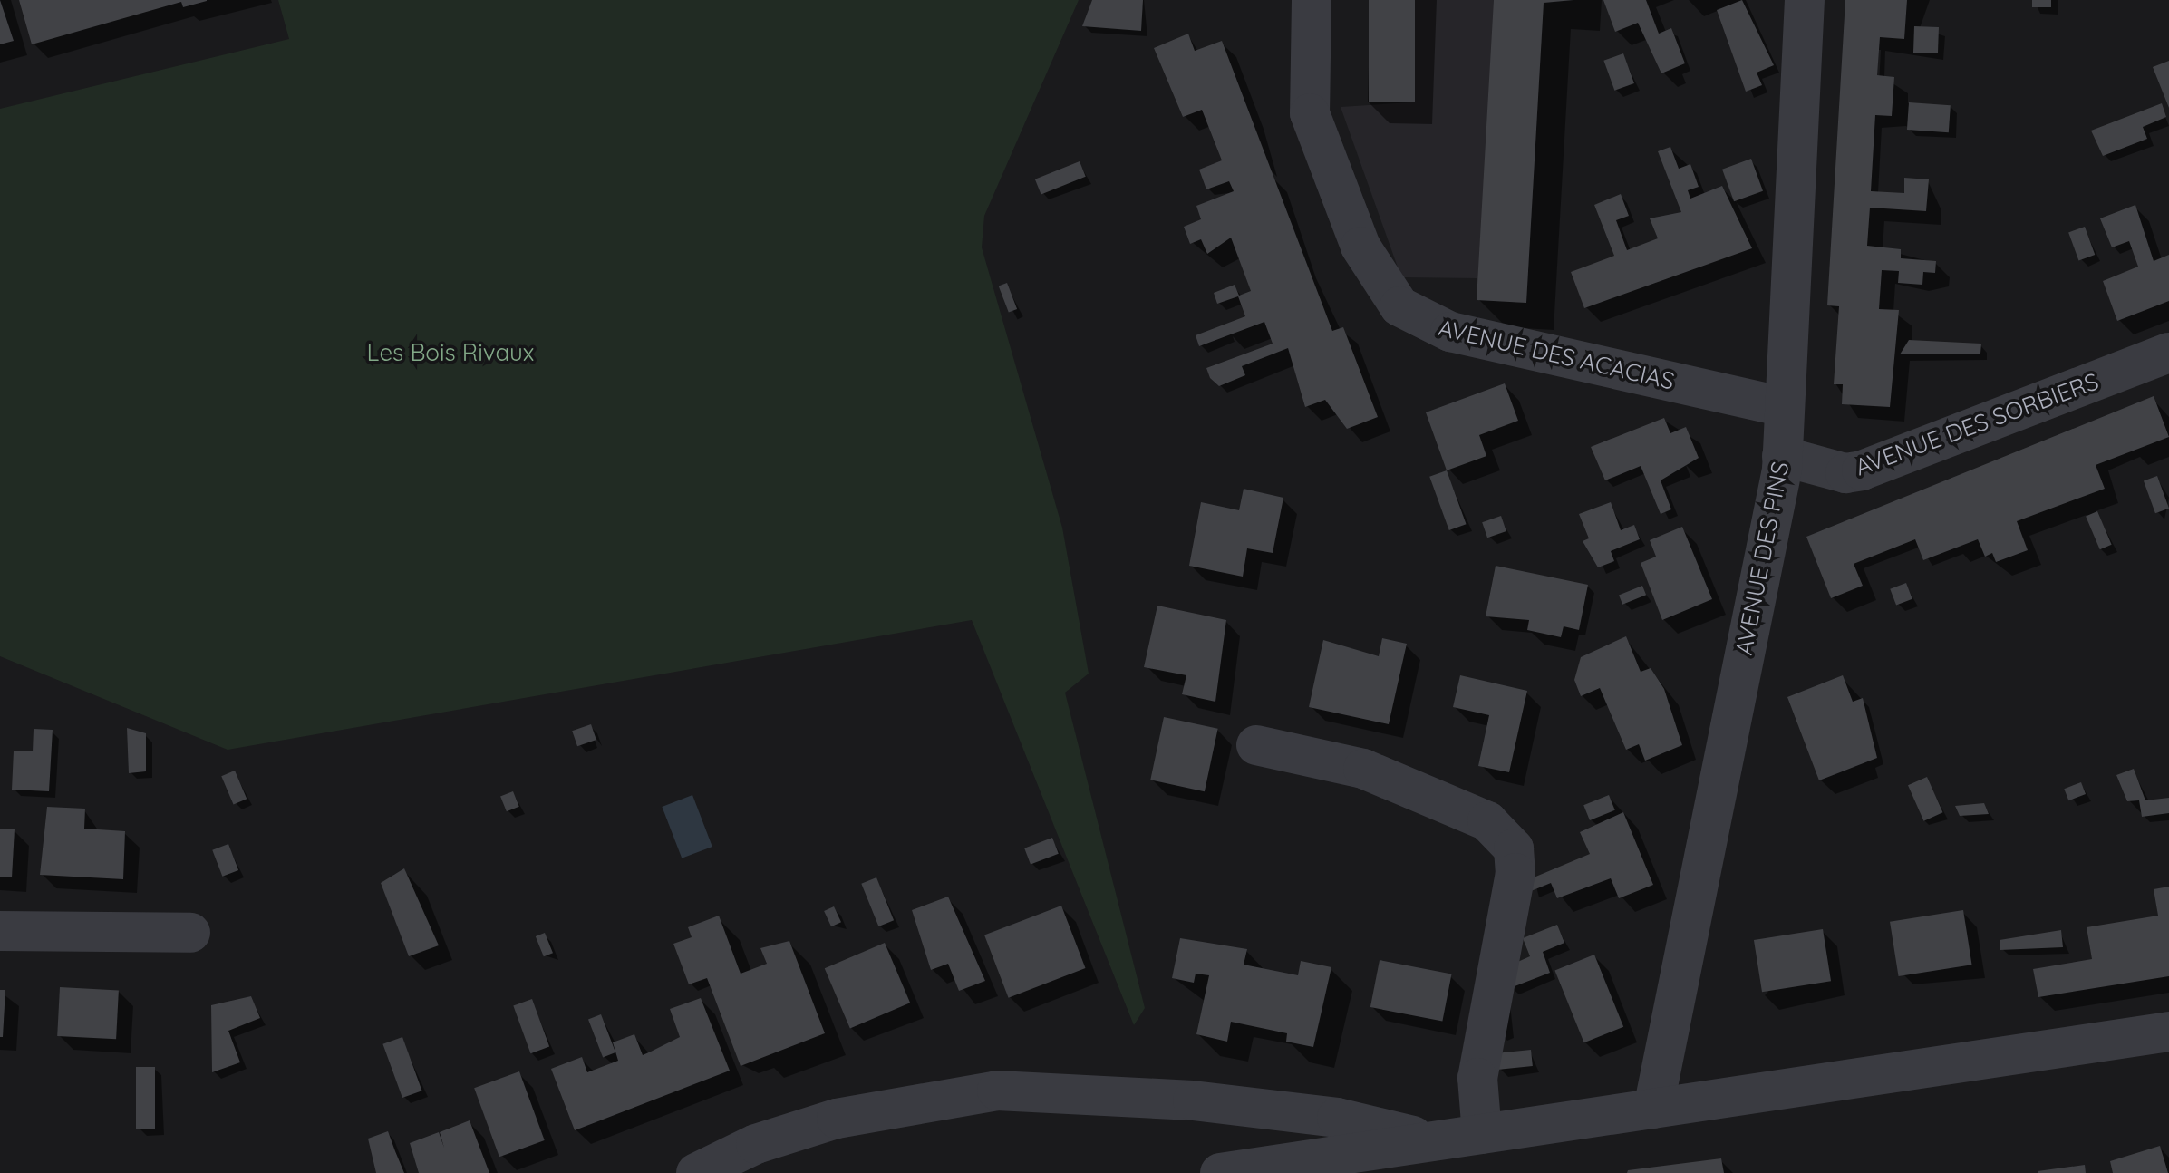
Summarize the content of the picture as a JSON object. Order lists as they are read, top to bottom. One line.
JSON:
{"streets":{"street":["AVENUE DES ACACIAS","AVENUE DES SORBIERS","AVENUE DES PINS"]},"crossings":[["AVENUE DES ACACIAS","AVENUE DES PINS"],["AVENUE DES SORBIERS","AVENUE DES PINS"]],"parks":["Les Bois Rivaux"]}
